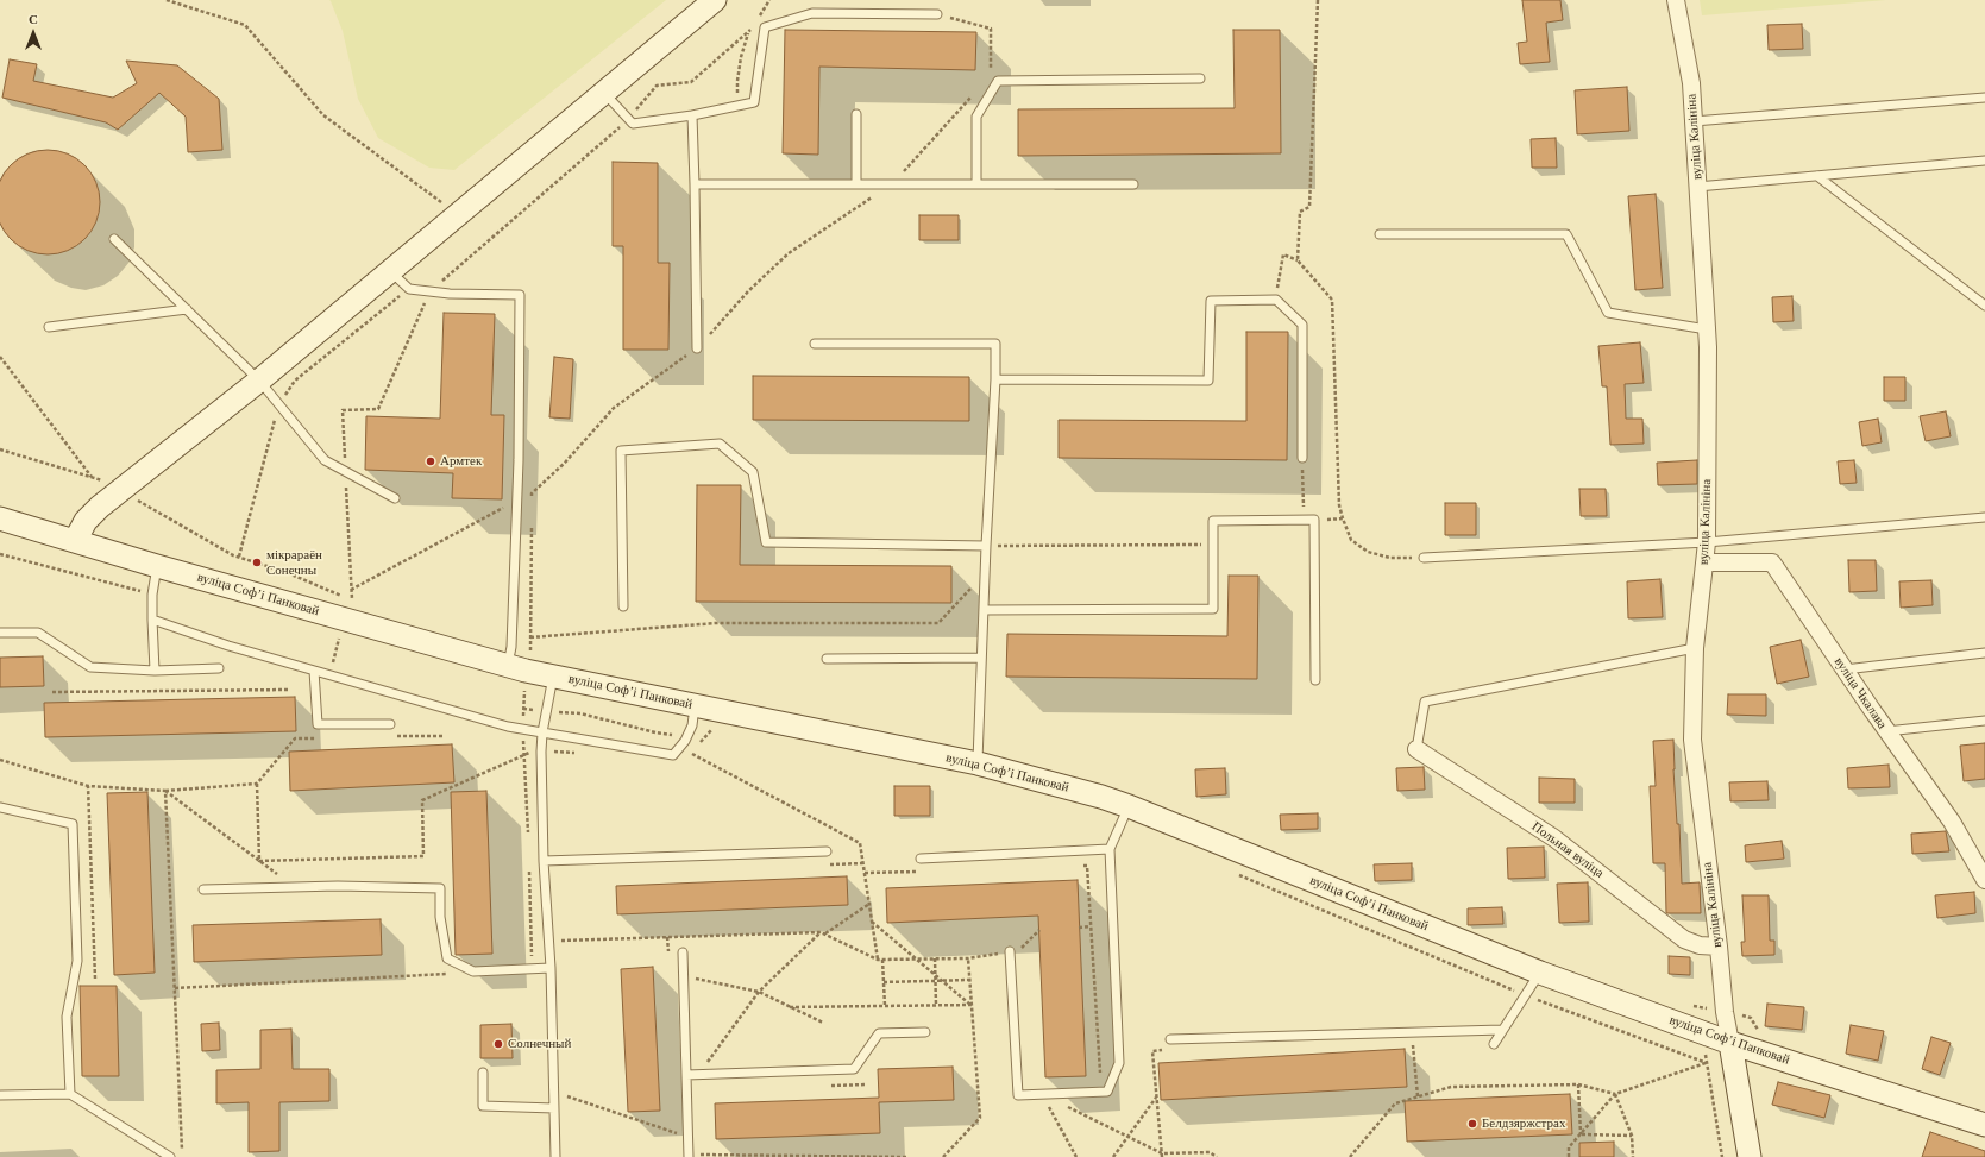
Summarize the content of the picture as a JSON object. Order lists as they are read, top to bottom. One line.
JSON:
{"streets":{"main road":["вуліца Софʼі Панковай"],"street":["вуліца Калініна","вуліца Чкалава","Польная вуліца"]},"crossings":[["вуліца Калініна","вуліца Софʼі Панковай"],["вуліца Калініна","вуліца Чкалава"],["вуліца Калініна","Польная вуліца"]],"places":["Армтек","мікрараён Сонечны","Солнечный","Белдзяржстрах"],"north":"top"}
